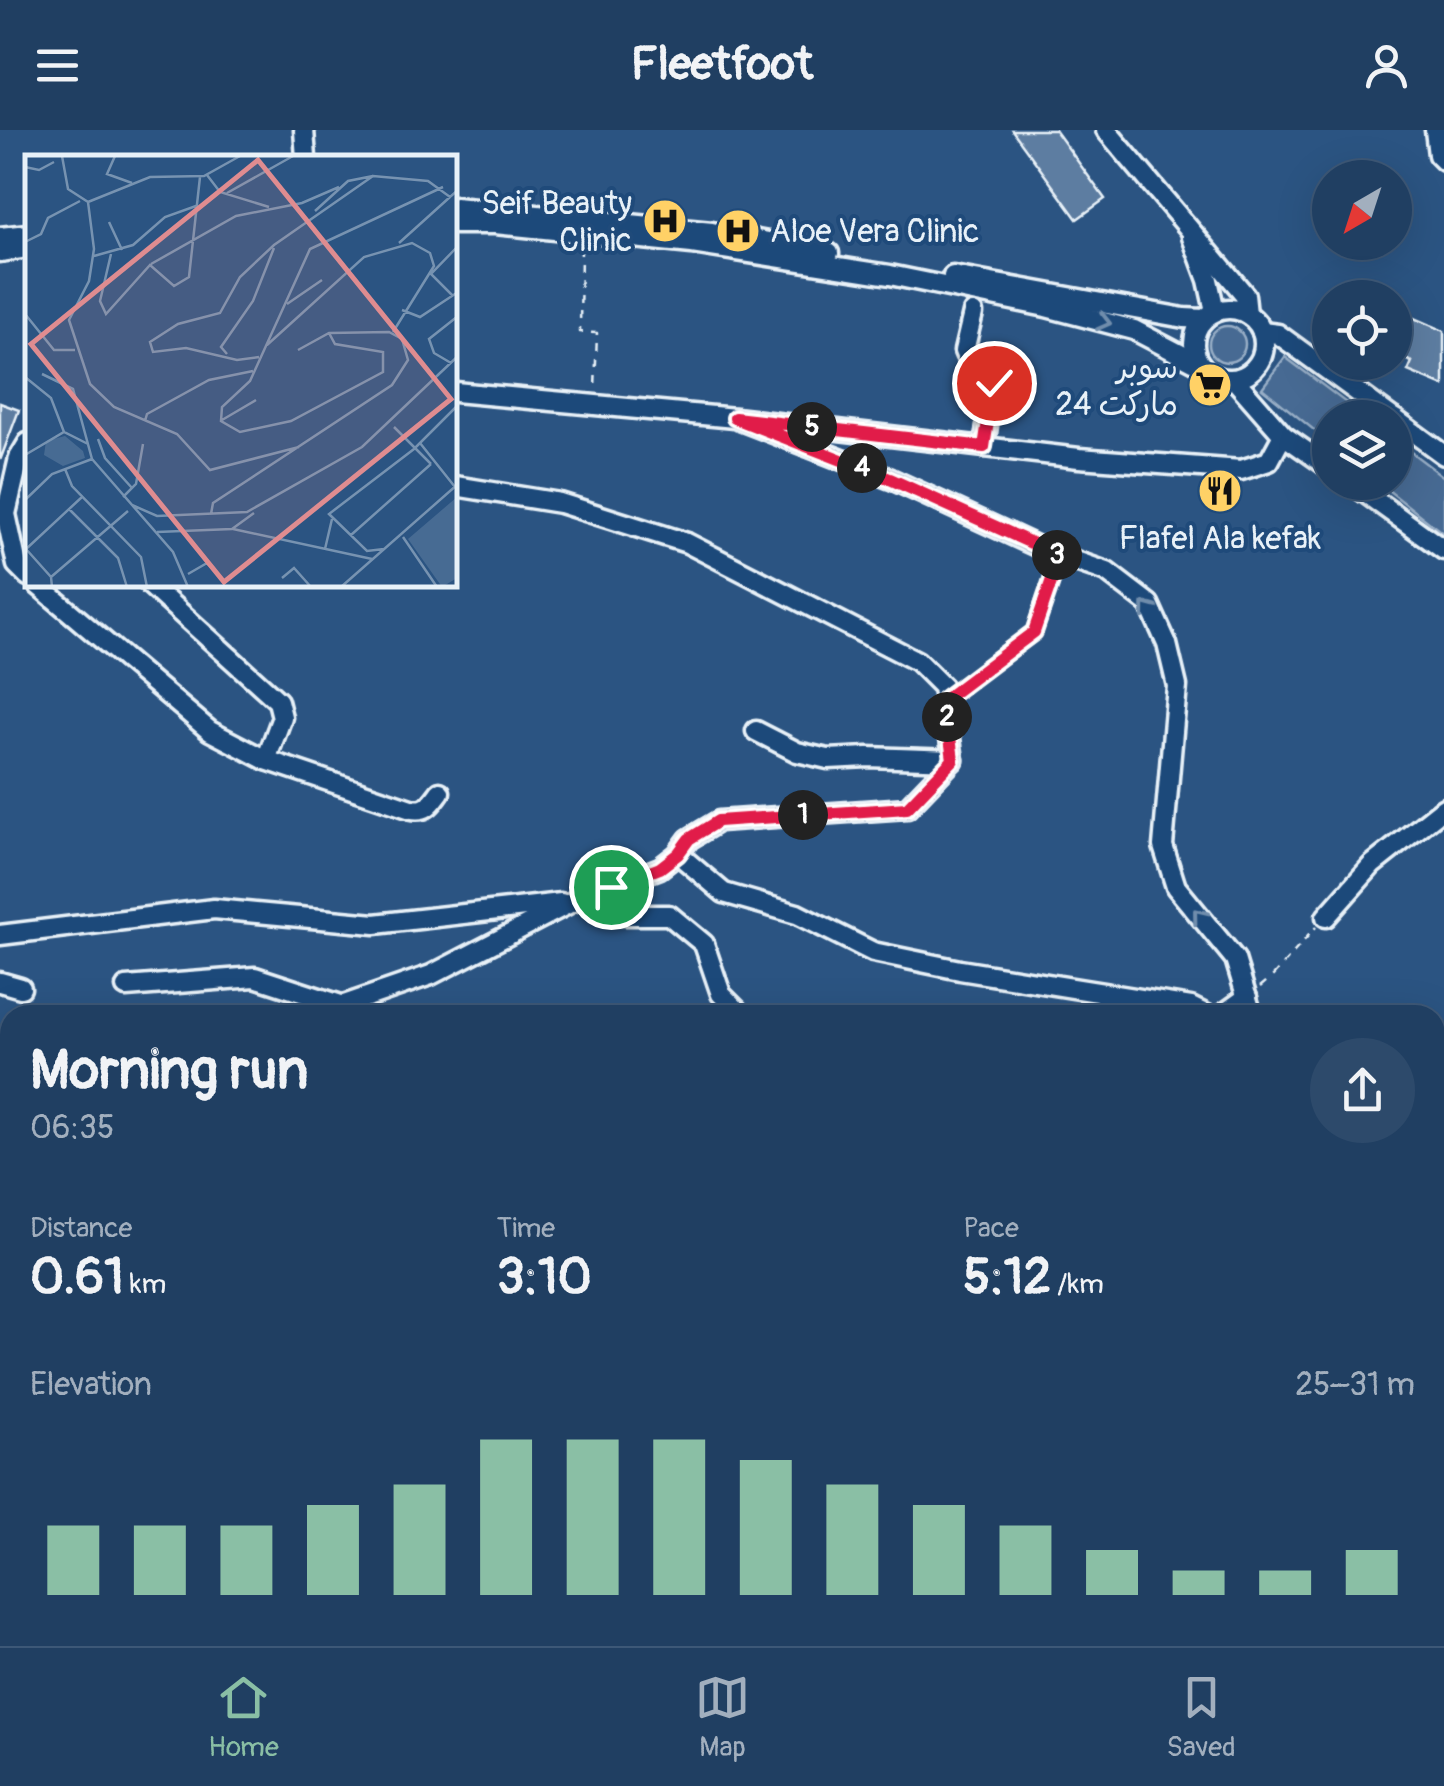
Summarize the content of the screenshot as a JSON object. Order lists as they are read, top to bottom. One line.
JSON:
{"places":{"hospital":["Seif Beauty Clinic","Aloe Vera Clinic"],"supermarket":["سوبر ماركت 24"],"restaurant":["Flafel Ala kefak"]},"north":"bottom left","page":{"header":"Fleetfoot","pins":["5","4","3","2","1"],"heading":["Morning run","06:35"],"stats":[["Distance","0.61 km"],["Time","3:10"],["Pace","5:12 /km"]],"chart":["Elevation","25–31 m"],"tabs":["Home","Map","Saved"]}}
